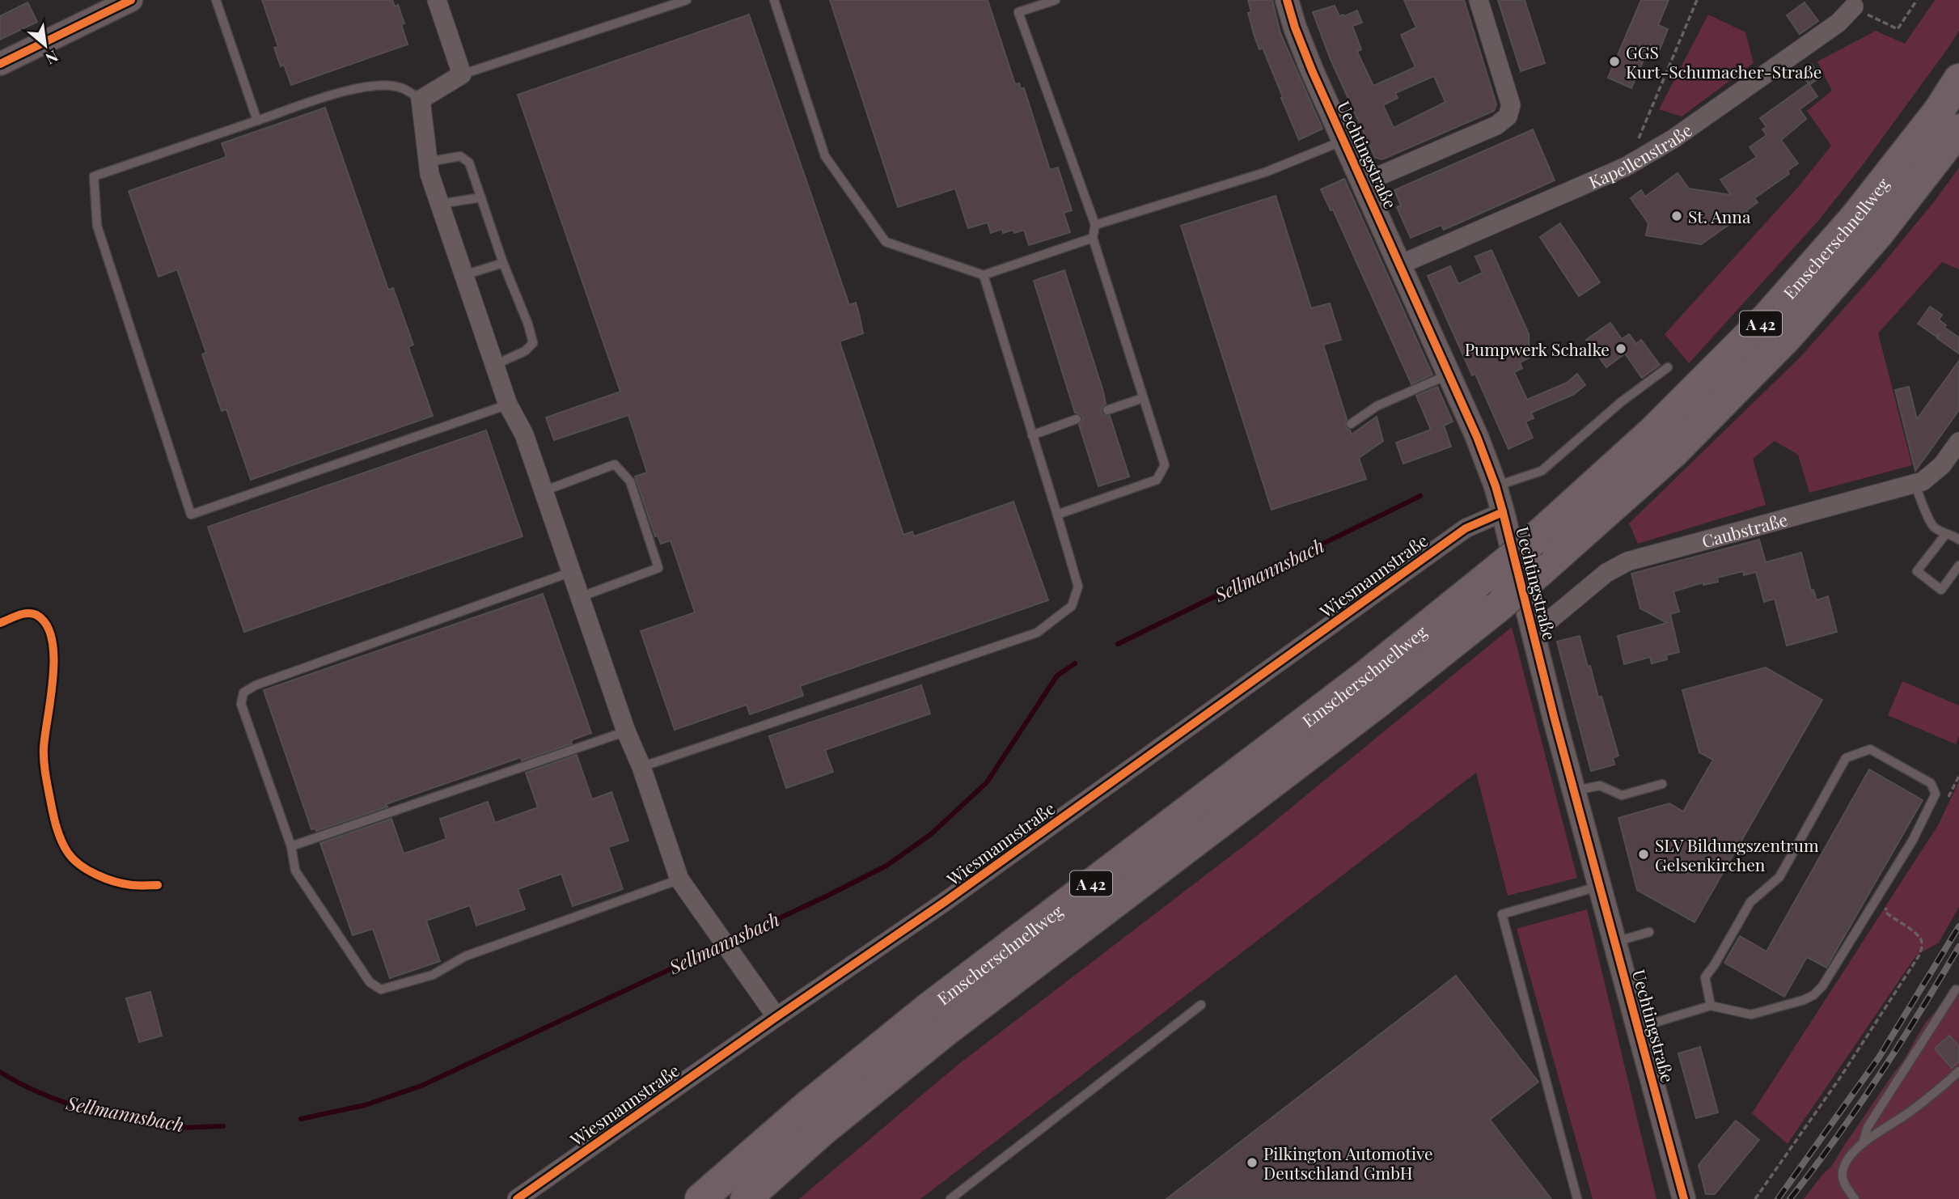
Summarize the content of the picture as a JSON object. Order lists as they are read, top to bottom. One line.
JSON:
{"streets":{"highway":["Emscherschnellweg","A 42"],"street":["Uechtingstraße","Kapellenstraße","Caubstraße","Wiesmannstraße"]},"crossings":[["Uechtingstraße","Kapellenstraße"],["Uechtingstraße","Caubstraße"],["Uechtingstraße","Wiesmannstraße"]],"water":["Sellmannsbach"],"places":["GGS Kurt-Schumacher-Straße","St. Anna","Pumpwerk Schalke","SLV Bildungszentrum Gelsenkirchen","Pilkington Automotive Deutschland GmbH"],"north":"bottom right"}
